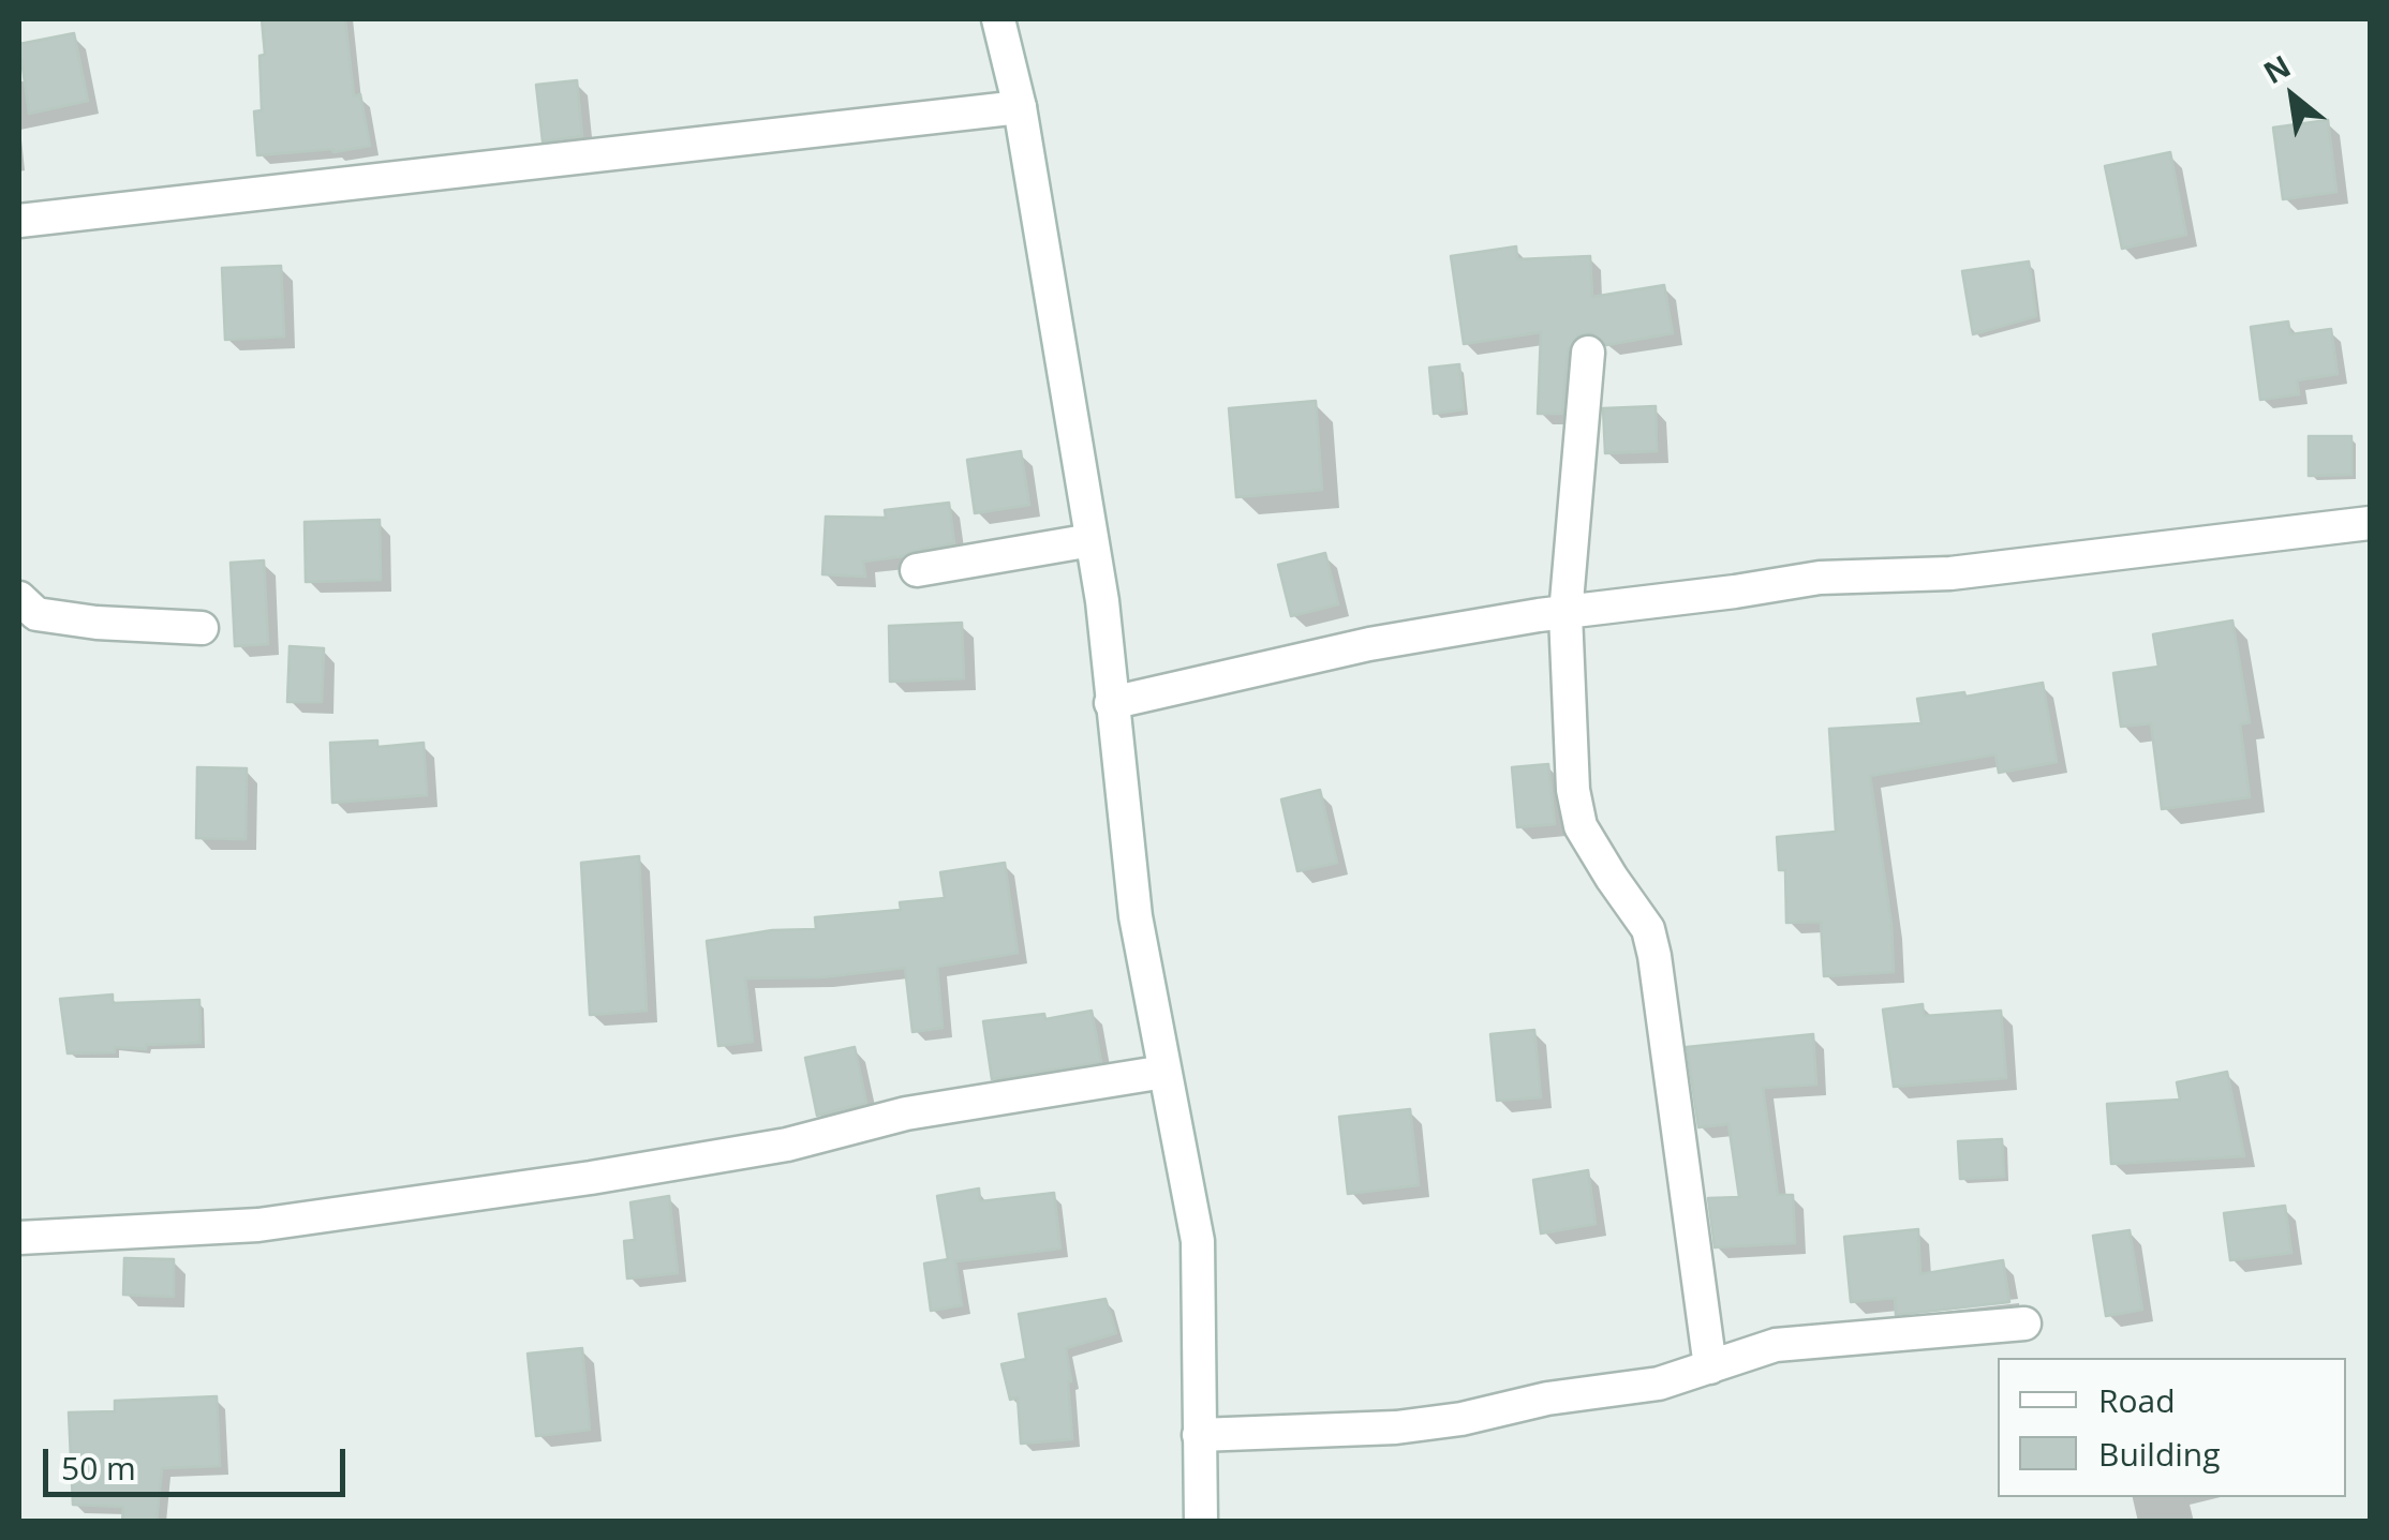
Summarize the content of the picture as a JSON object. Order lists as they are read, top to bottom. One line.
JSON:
{"legend":["Road","Building"],"scale_bar":"50 m","north":"top left"}
